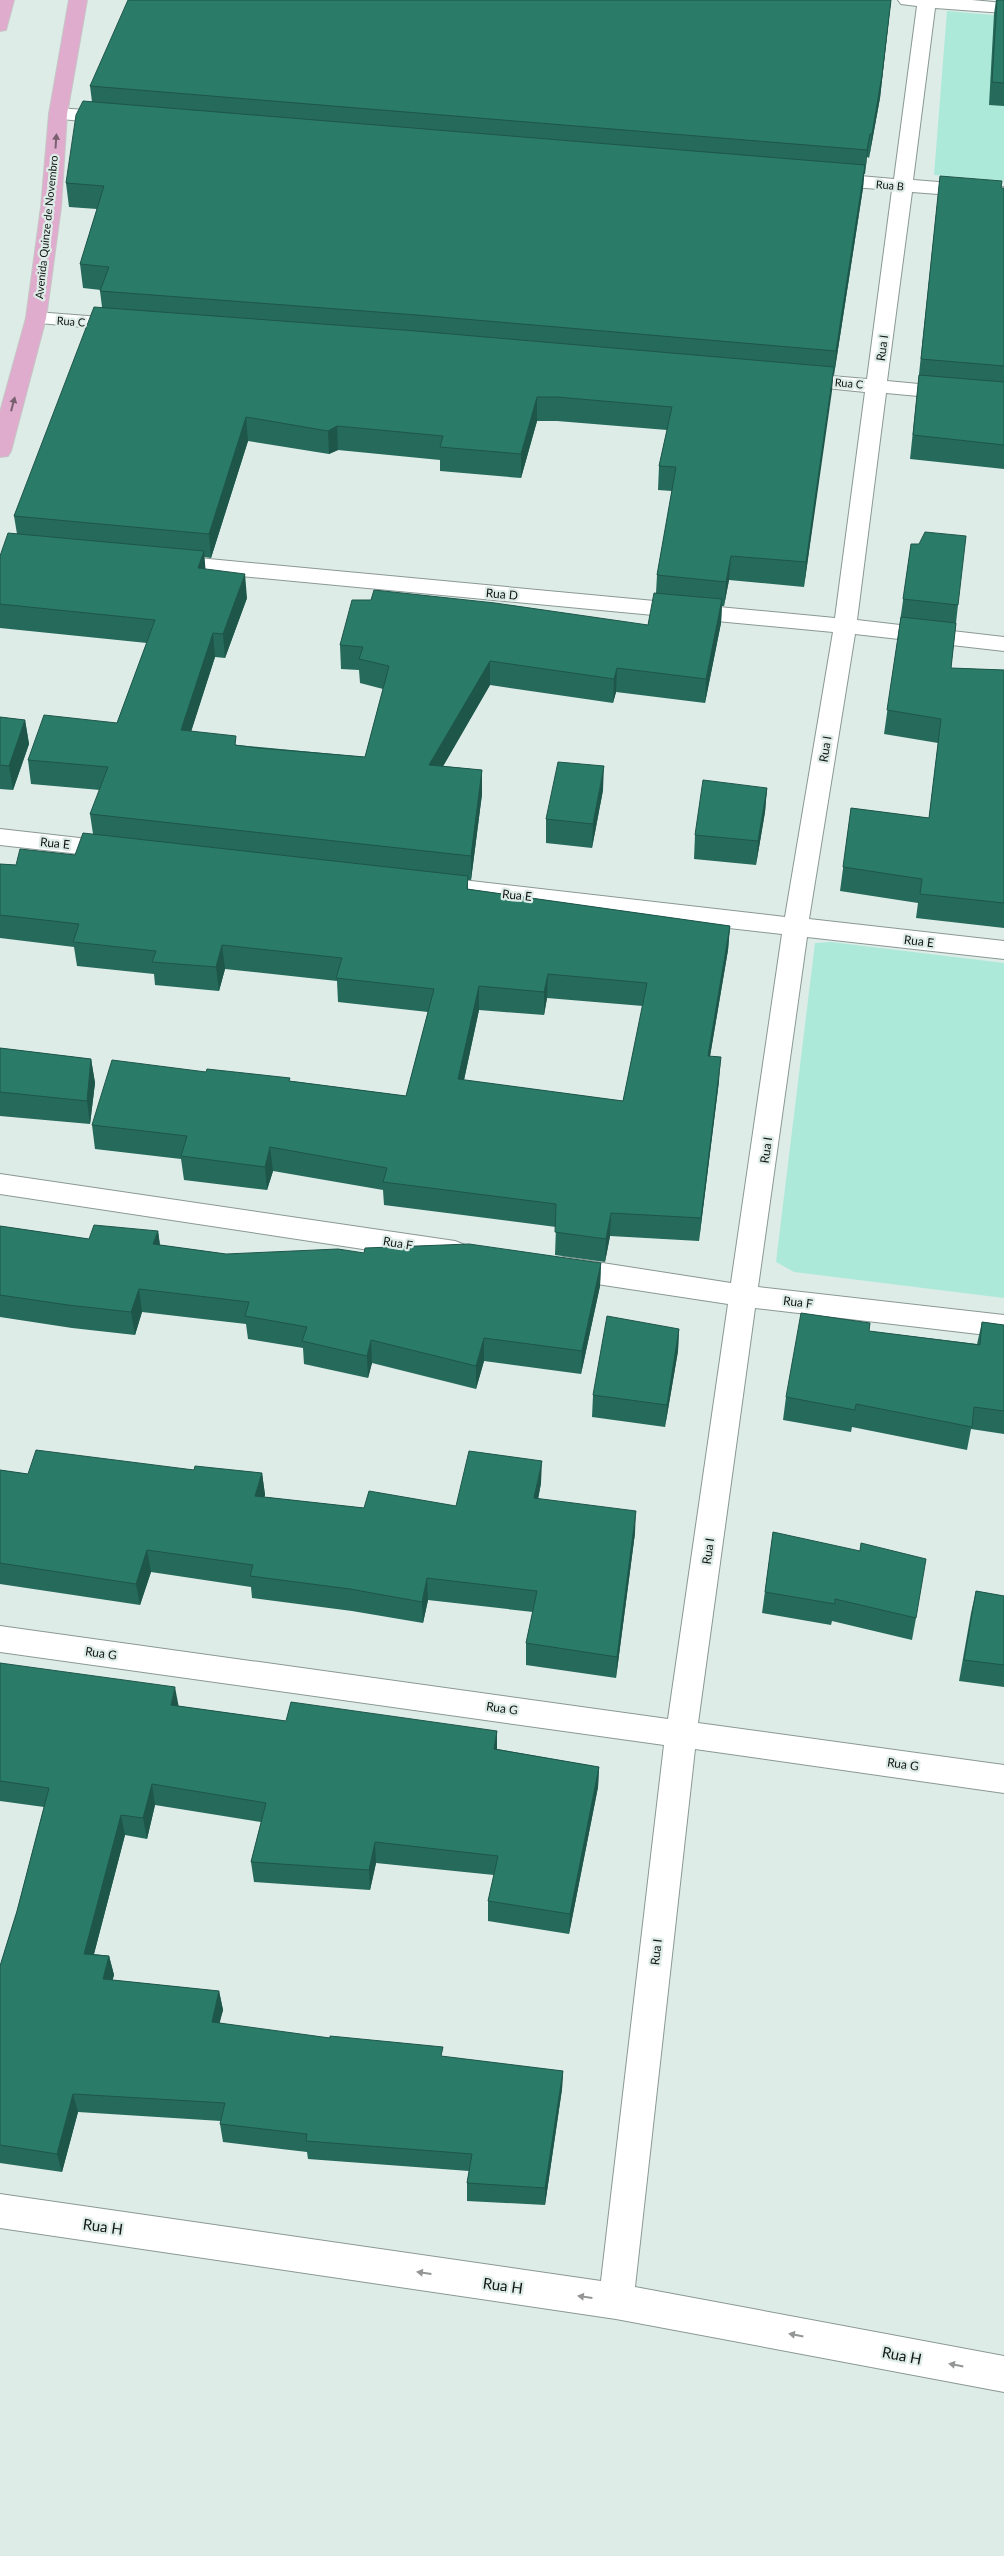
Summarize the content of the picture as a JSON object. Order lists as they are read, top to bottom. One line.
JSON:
{"streets":{"main road":["Avenida Quinze de Novembro"],"street":["Rua B","Rua C","Rua I","Rua D","Rua E","Rua F","Rua G","Rua H"]},"crossings":[["Rua B","Rua I"],["Avenida Quinze de Novembro","Rua C"],["Rua C","Rua I"],["Rua I","Rua D"],["Rua I","Rua E"],["Rua I","Rua F"],["Rua I","Rua G"],["Rua I","Rua H"]],"one_way":["Avenida Quinze de Novembro","Rua H"]}
